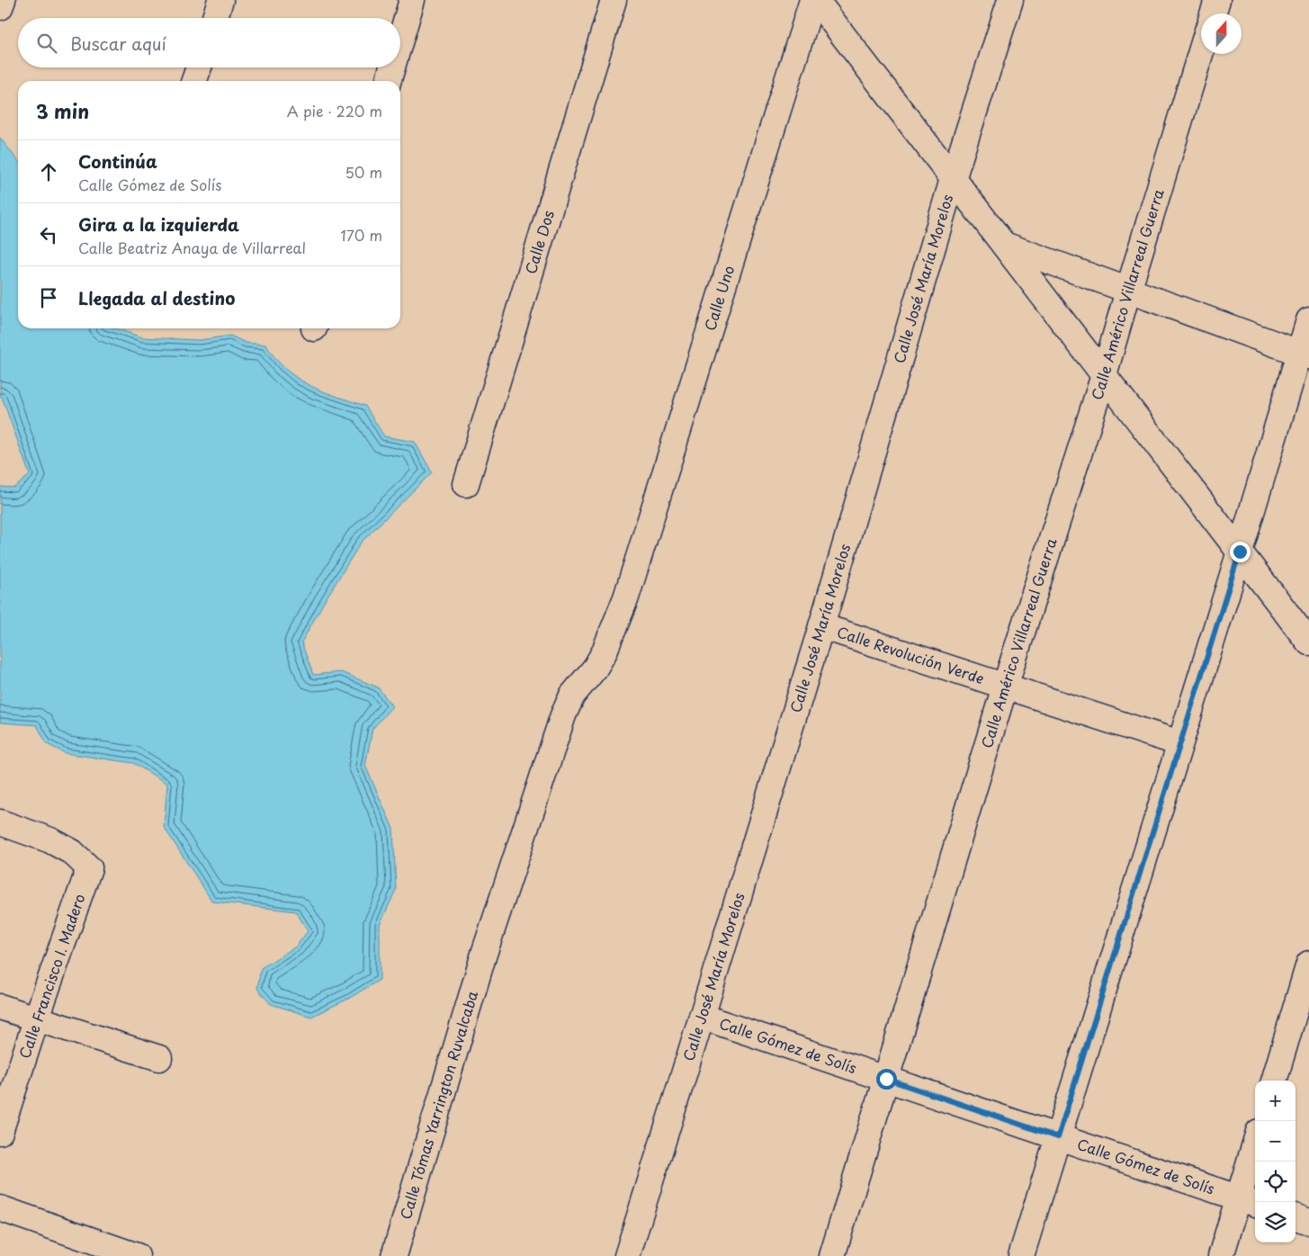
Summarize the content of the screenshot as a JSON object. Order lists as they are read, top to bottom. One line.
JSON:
{"streets":{"street":["Calle Dos","Calle José María Morelos","Calle Américo Villarreal Guerra","Calle Uno","Calle Revolución Verde","Calle Francisco I. Madero","Calle Gómez de Solís","Calle Tómas Yarrington Ruvalcaba"]},"crossings":[["Calle José María Morelos","Calle Revolución Verde"],["Calle José María Morelos","Calle Gómez de Solís"],["Calle Américo Villarreal Guerra","Calle Revolución Verde"],["Calle Américo Villarreal Guerra","Calle Gómez de Solís"],["Calle Uno","Calle Tómas Yarrington Ruvalcaba"]],"north":"top","page":{"search":"Buscar aquí","heading":["3 min","A pie · 220 m"],"list":[["Continúa","Calle Gómez de Solís","50 m"],["Gira a la izquierda","Calle Beatriz Anaya de Villarreal","170 m"],"Llegada al destino"],"map_buttons":["+","−"]}}
